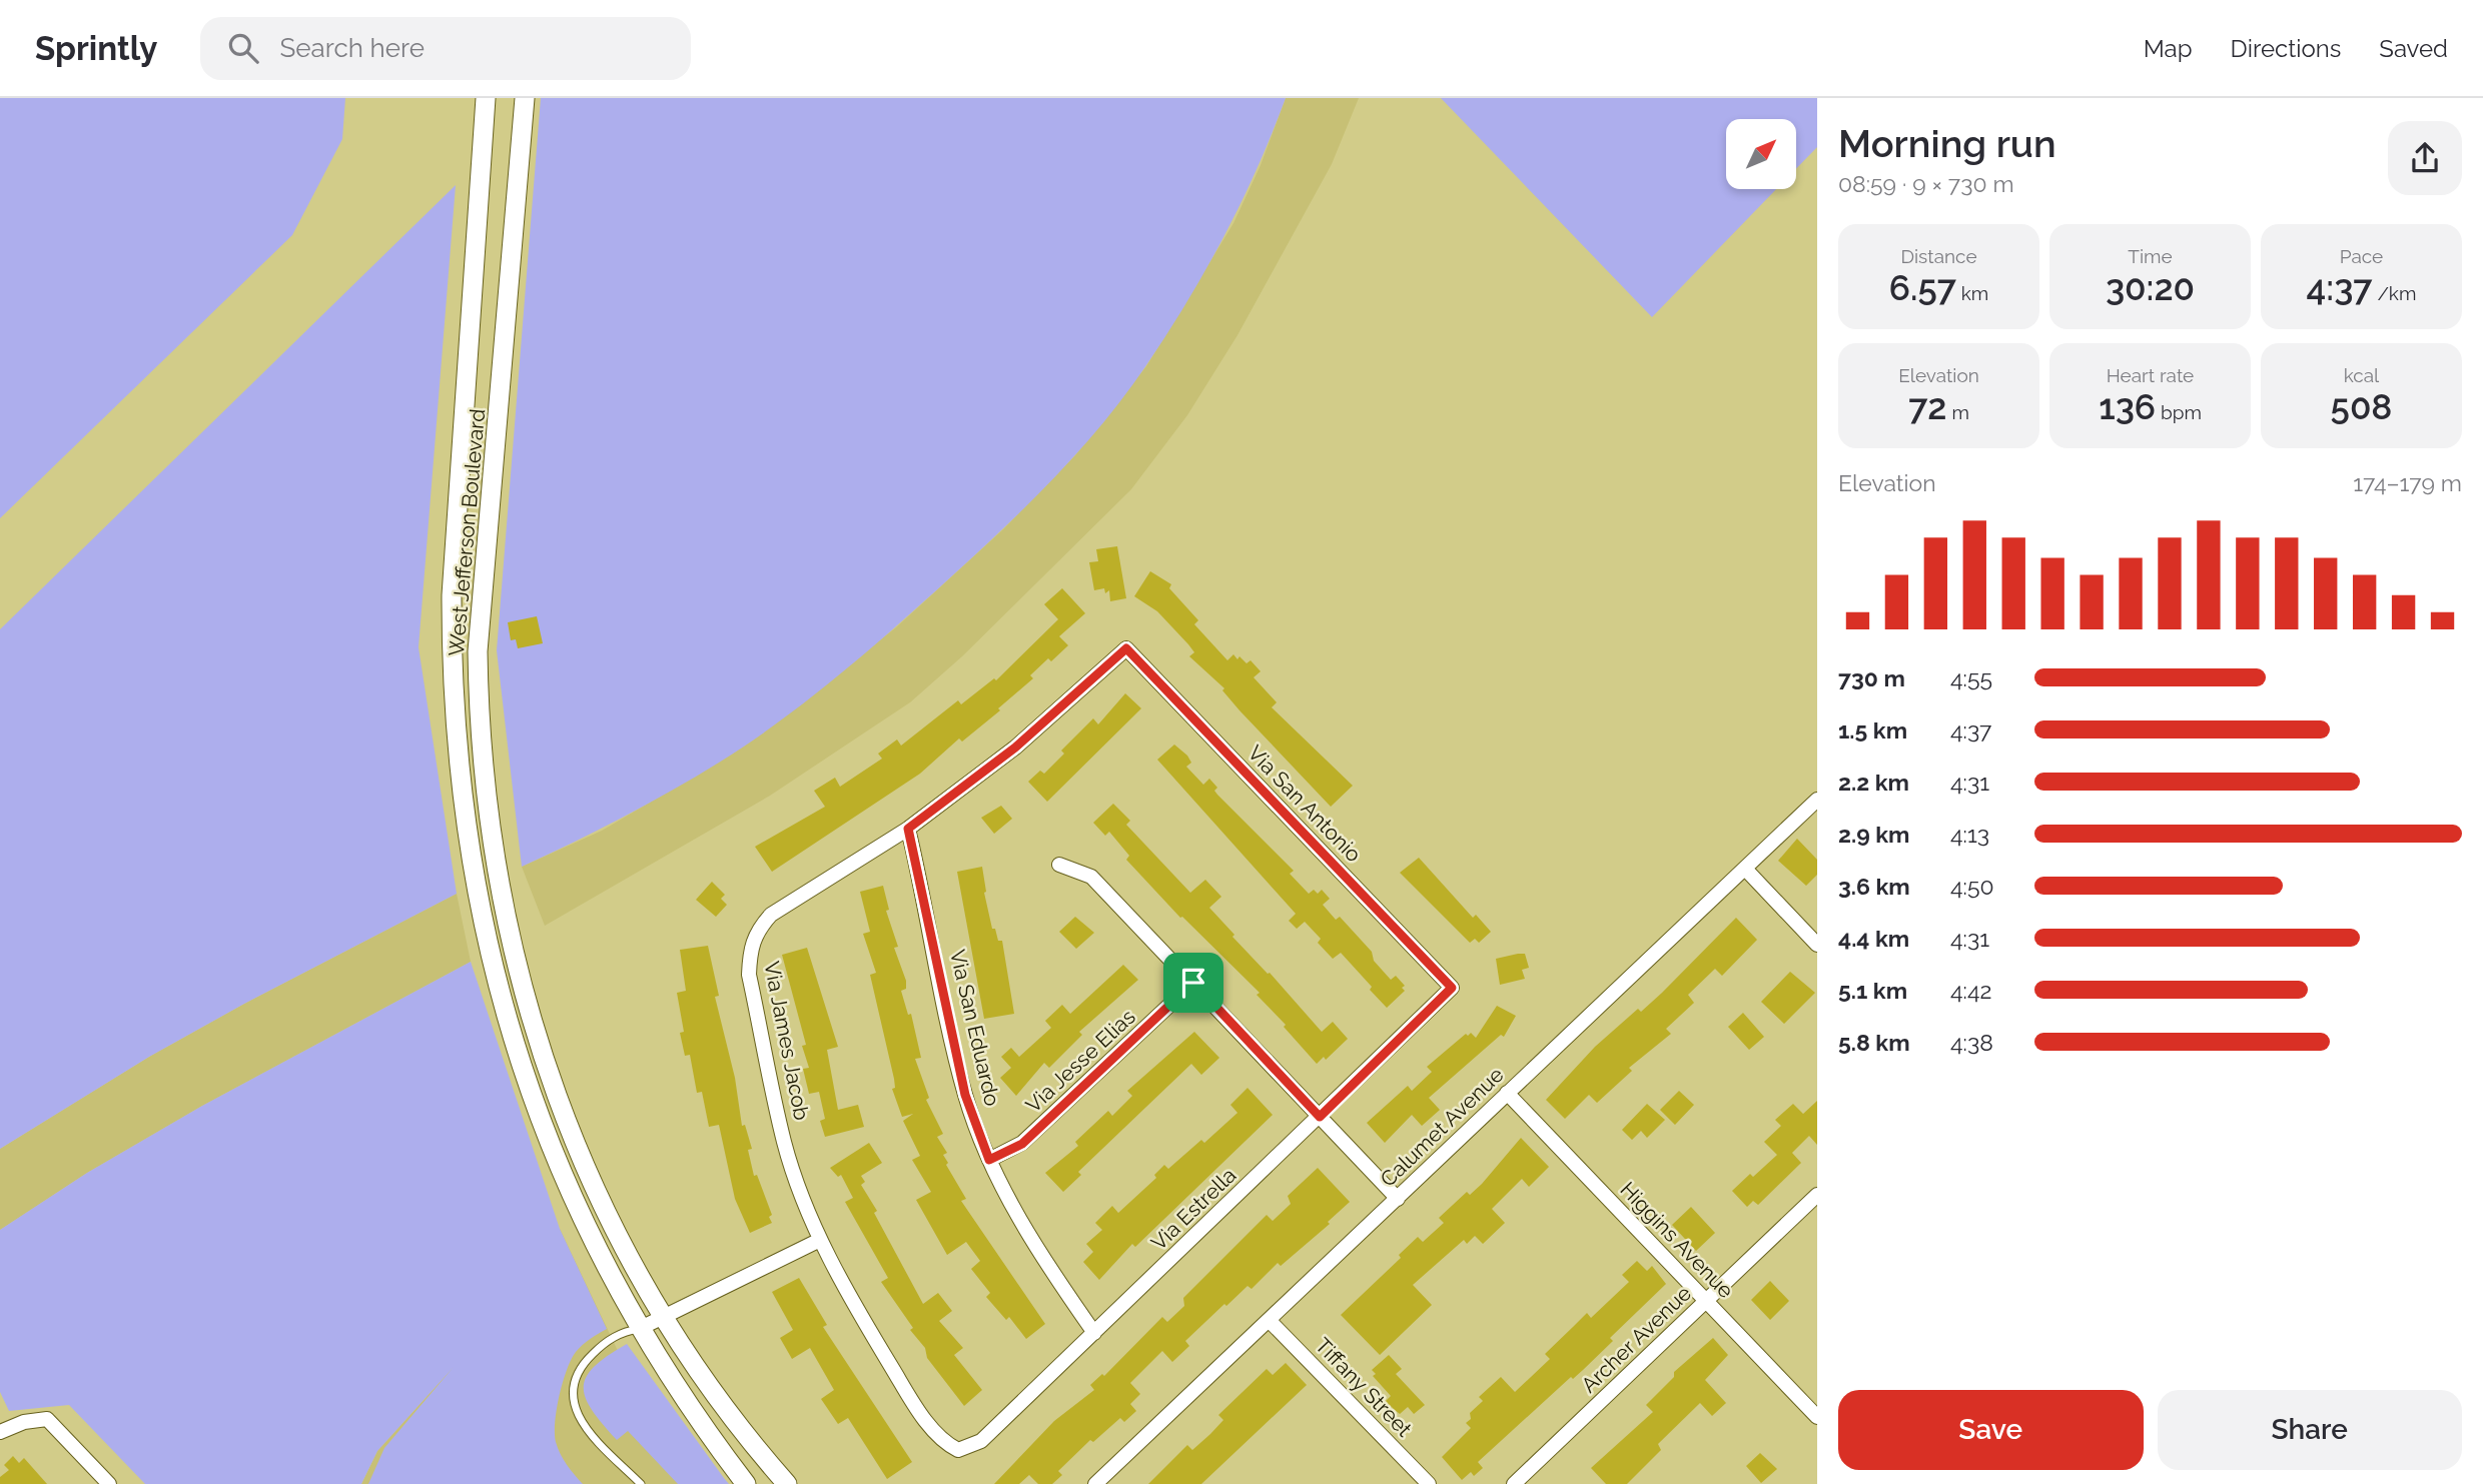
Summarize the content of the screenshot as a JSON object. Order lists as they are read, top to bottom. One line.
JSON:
{"streets":{"main road":["West Jefferson Boulevard"],"street":["Via San Antonio","Via San Eduardo","Via James Jacob","Via Jesse Elias","Calumet Avenue","Via Estrella","Higgins Avenue","Archer Avenue","Tiffany Street"]},"crossings":[["Via San Antonio","Via James Jacob"],["Via San Antonio","Via Estrella"],["Via San Eduardo","Via James Jacob"],["Via San Eduardo","Via Jesse Elias"],["Via San Eduardo","Via Estrella"],["Via James Jacob","Via Estrella"],["Calumet Avenue","Higgins Avenue"],["Calumet Avenue","Tiffany Street"],["Higgins Avenue","Archer Avenue"]],"north":"top right","page":{"header":"Sprintly","search":"Search here","nav":["Map","Directions","Saved"],"heading":["Morning run","08:59 · 9 × 730 m"],"stats":[["Distance","6.57 km"],["Time","30:20"],["Pace","4:37 /km"],["Elevation","72 m"],["Heart rate","136 bpm"],["kcal","508"]],"chart":["Elevation","174–179 m"],"list":[{"name":"730 m","note":"4:55"},{"name":"1.5 km","note":"4:37"},{"name":"2.2 km","note":"4:31"},{"name":"2.9 km","note":"4:13"},{"name":"3.6 km","note":"4:50"},{"name":"4.4 km","note":"4:31"},{"name":"5.1 km","note":"4:42"},{"name":"5.8 km","note":"4:38"}],"buttons":["Save","Share"]}}
